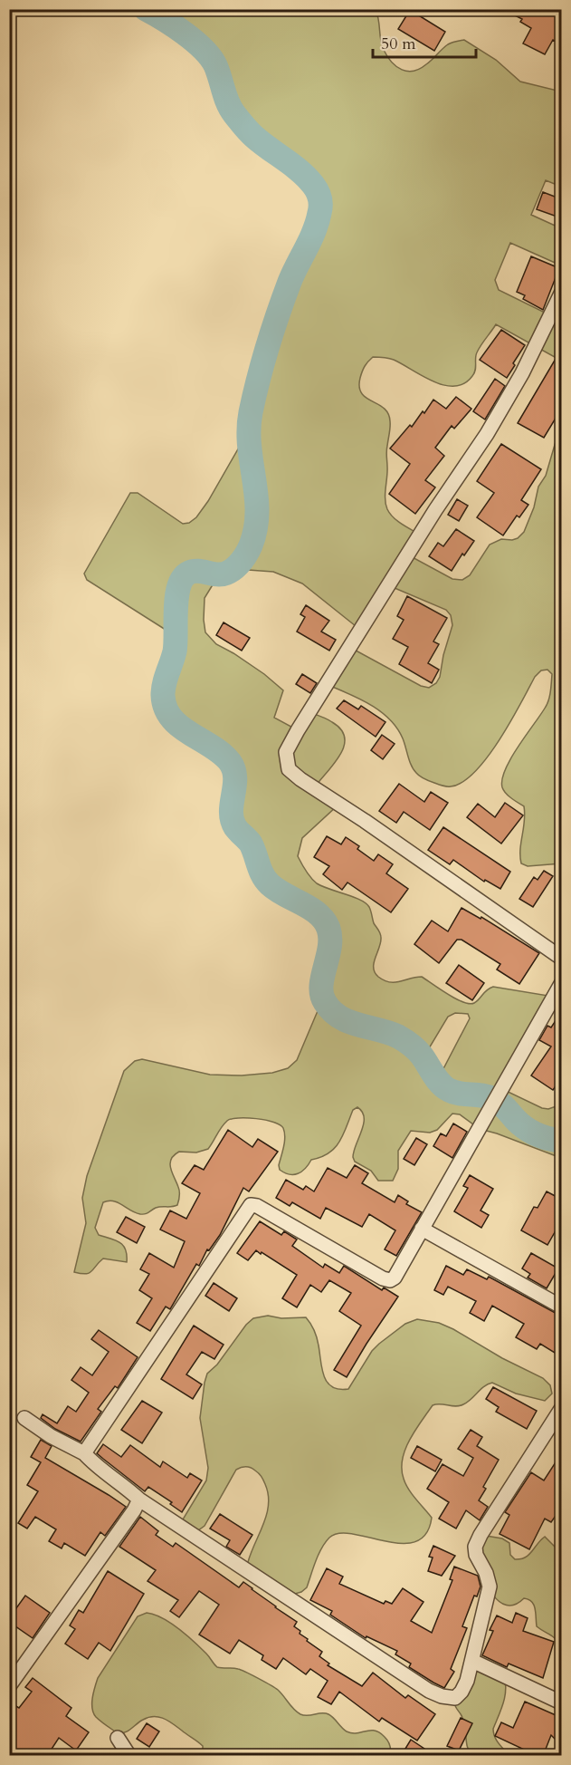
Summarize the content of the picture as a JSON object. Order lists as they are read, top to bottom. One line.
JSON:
{"scale_bar":"50 m"}
